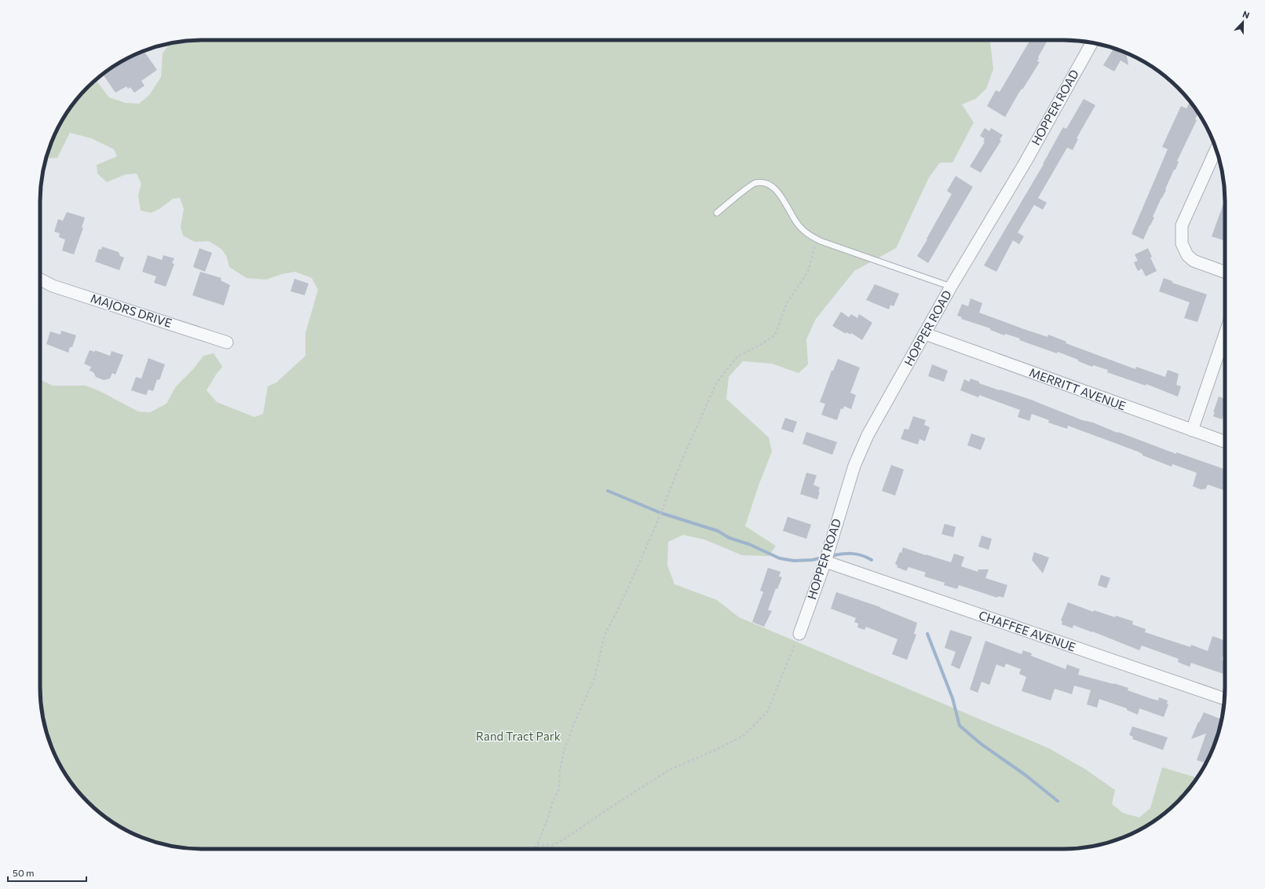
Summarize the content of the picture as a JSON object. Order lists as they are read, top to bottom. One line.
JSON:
{"streets":{"street":["HOPPER ROAD","MAJORS DRIVE","MERRITT AVENUE","CHAFFEE AVENUE"]},"crossings":[["HOPPER ROAD","MERRITT AVENUE"],["HOPPER ROAD","CHAFFEE AVENUE"]],"parks":["Rand Tract Park"],"scale_bar":"50 m","north":"top"}
